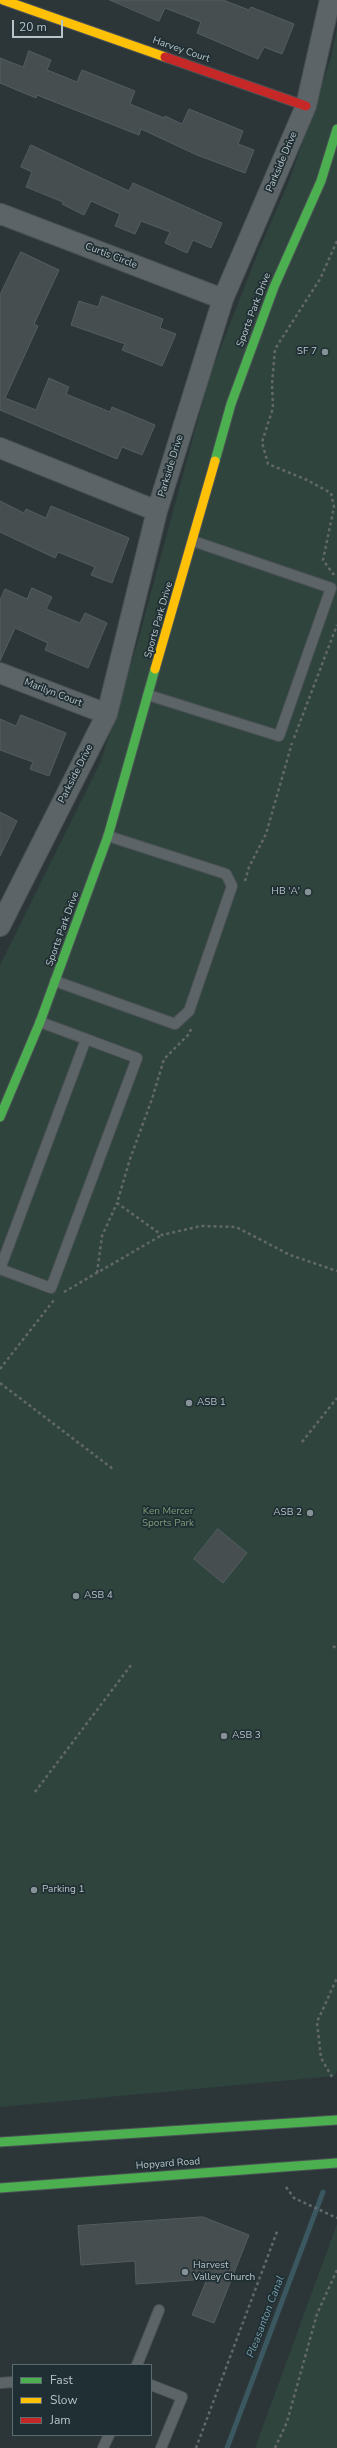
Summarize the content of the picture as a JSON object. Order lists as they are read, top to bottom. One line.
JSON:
{"streets":{"street":["Harvey Court","Parkside Drive","Curtis Circle","Sports Park Drive","Marilyn Court","Hopyard Road"]},"crossings":[["Harvey Court","Parkside Drive"],["Parkside Drive","Curtis Circle"],["Parkside Drive","Marilyn Court"]],"water":["Pleasanton Canal"],"parks":["Ken Mercer Sports Park"],"places":["SF 7","HB 'A'","ASB 1","ASB 2","ASB 4","ASB 3","Parking 1","Harvest Valley Church"],"legend":["Fast","Slow","Jam"],"scale_bar":"20 m"}
